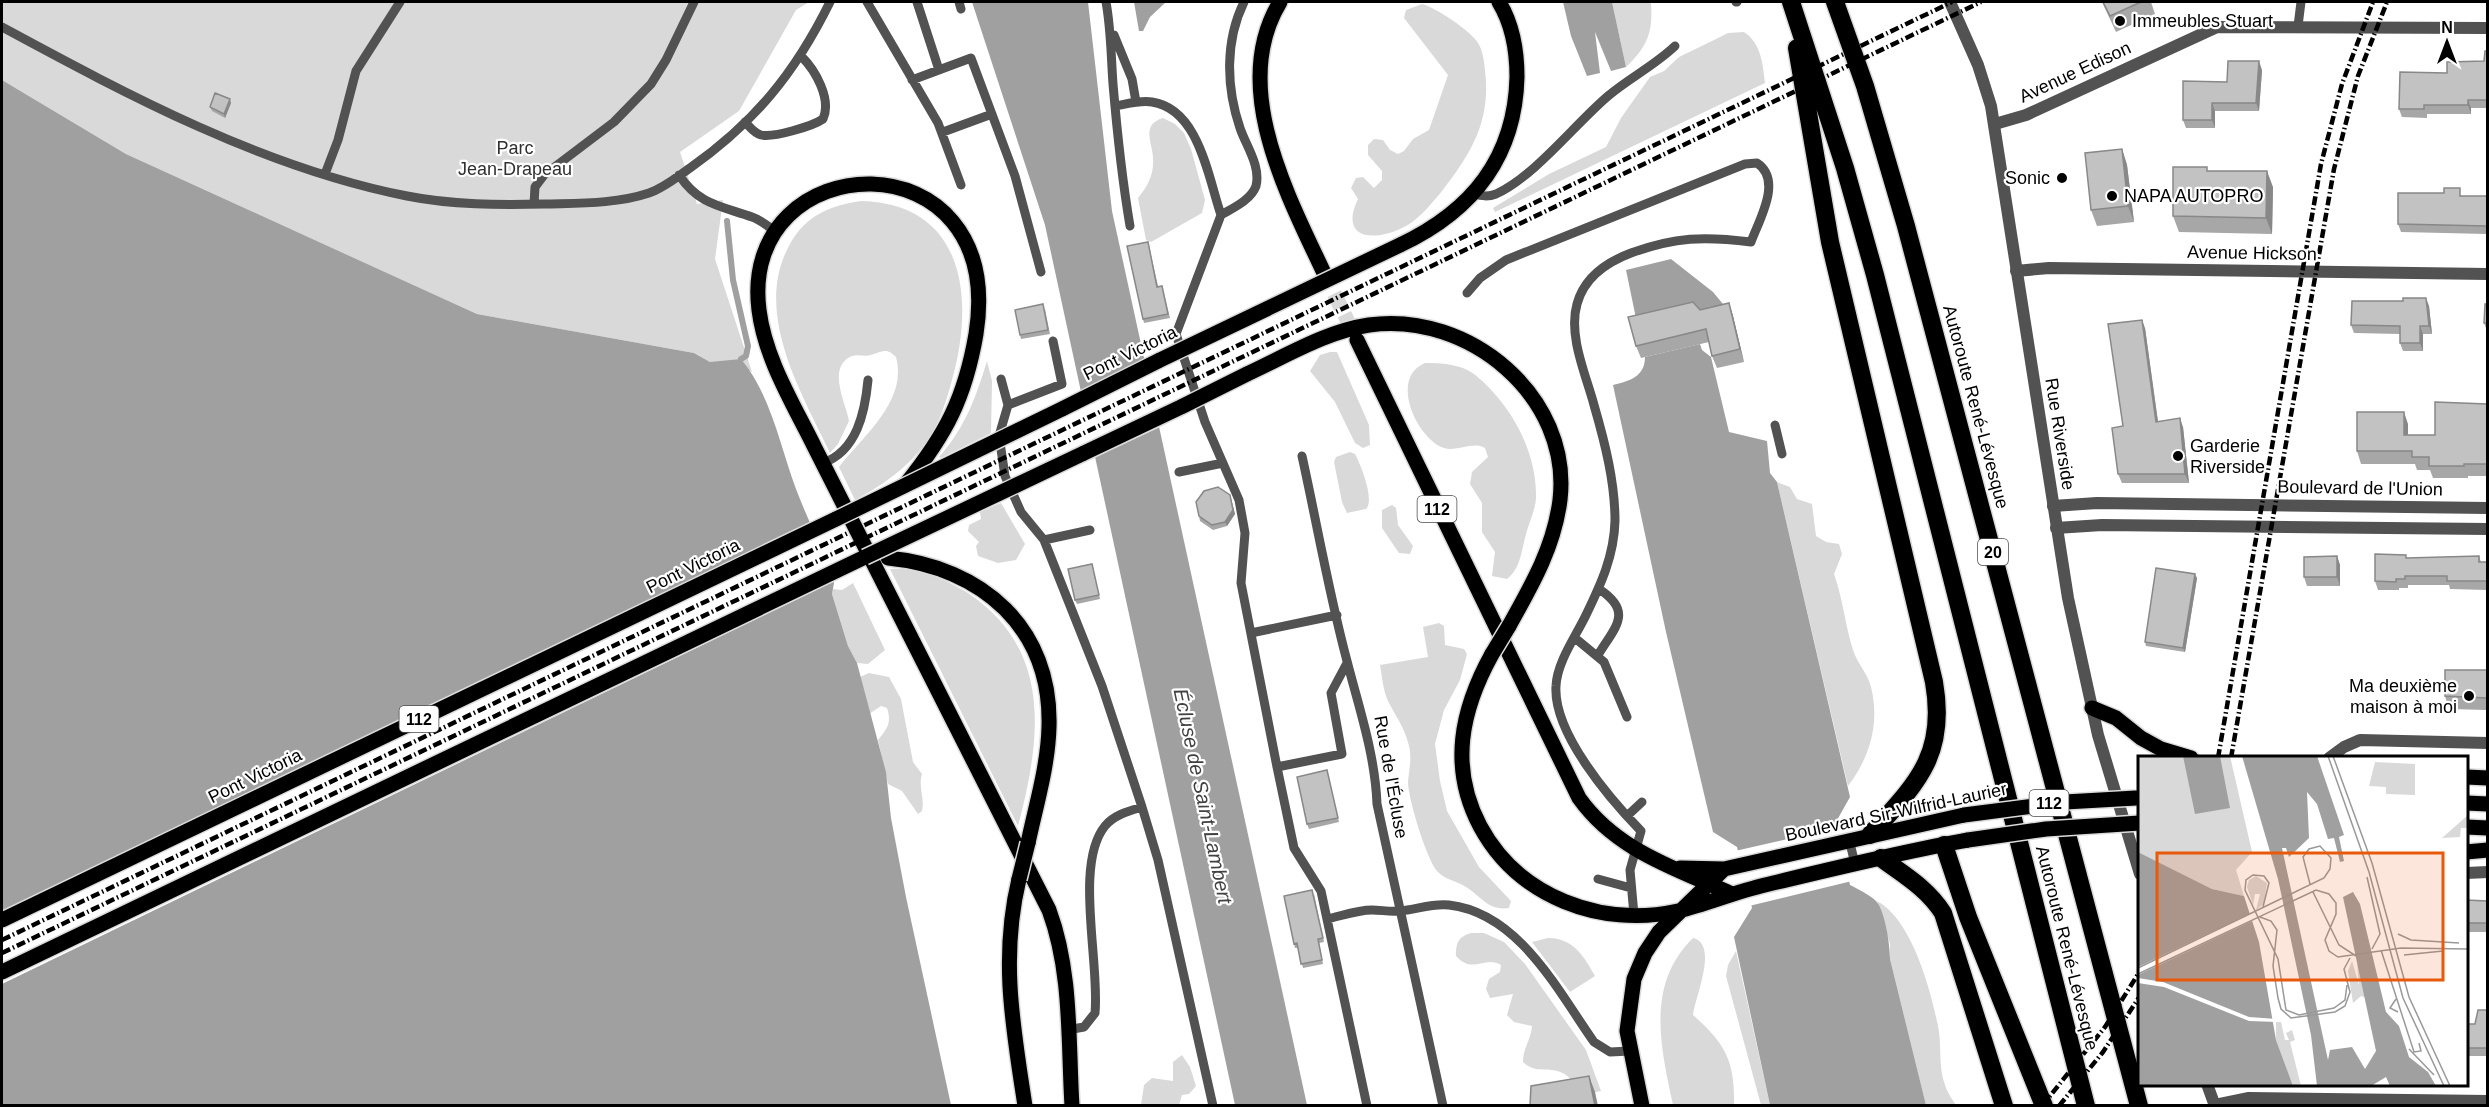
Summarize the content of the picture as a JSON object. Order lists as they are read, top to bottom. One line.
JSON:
{"streets":{"highway":["Autoroute René-Lévesque","20"],"main road":["Pont Victoria","112","Boulevard Sir-Wilfrid-Laurier"],"street":["Avenue Edison","Avenue Hickson","Rue Riverside","Boulevard de l'Union"],"lane":["Rue de l'Écluse"]},"crossings":[["Avenue Edison","Rue Riverside"],["Avenue Hickson","Rue Riverside"],["Pont Victoria","112"],["Rue Riverside","Boulevard de l'Union"],["112","Boulevard Sir-Wilfrid-Laurier"]],"water":["Écluse de Saint-Lambert"],"parks":["Parc Jean-Drapeau"],"places":["Immeubles Stuart","Sonic","NAPA AUTOPRO","Garderie Riverside","Ma deuxième maison à moi"],"north":"top"}
